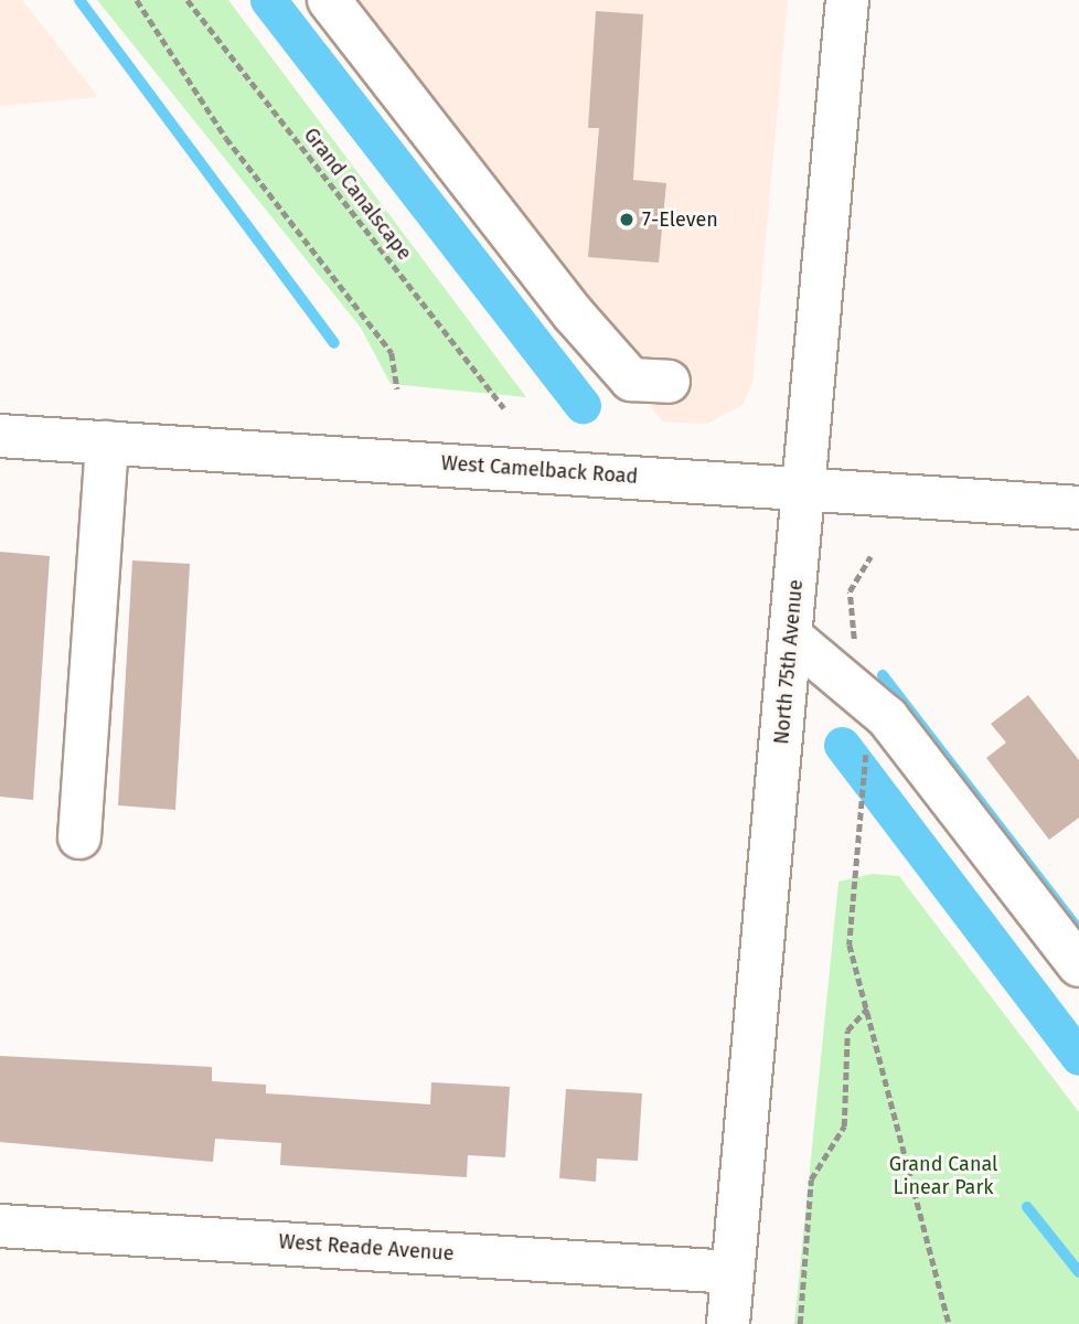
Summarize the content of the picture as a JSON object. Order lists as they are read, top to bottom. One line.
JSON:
{"streets":{"main road":["West Camelback Road","North 75th Avenue","West Reade Avenue"],"path":["Grand Canalscape"]},"crossings":[["West Camelback Road","North 75th Avenue"],["North 75th Avenue","West Reade Avenue"]],"parks":["Grand Canal Linear Park"],"places":["7-Eleven"]}
